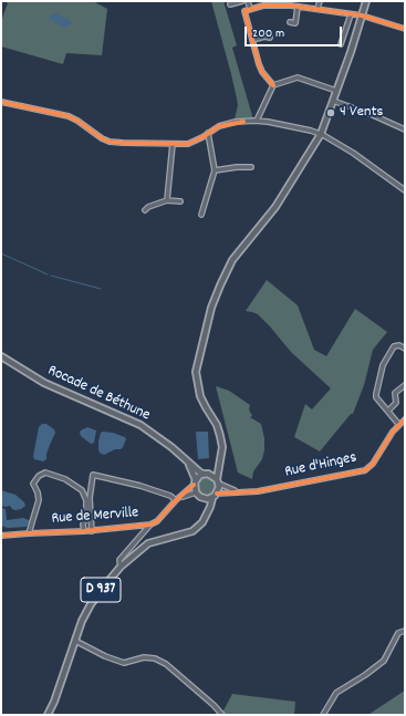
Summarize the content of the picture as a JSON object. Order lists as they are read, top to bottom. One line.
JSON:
{"streets":{"main road":["Rocade de Béthune","D 937"],"street":["Rue d'Hinges","Rue de Merville"]},"crossings":[["Rocade de Béthune","Rue d'Hinges"],["Rocade de Béthune","Rue de Merville"],["Rocade de Béthune","D 937"],["Rue d'Hinges","Rue de Merville"],["Rue d'Hinges","D 937"],["Rue de Merville","D 937"]],"places":["4 Vents"],"scale_bar":"200 m"}
